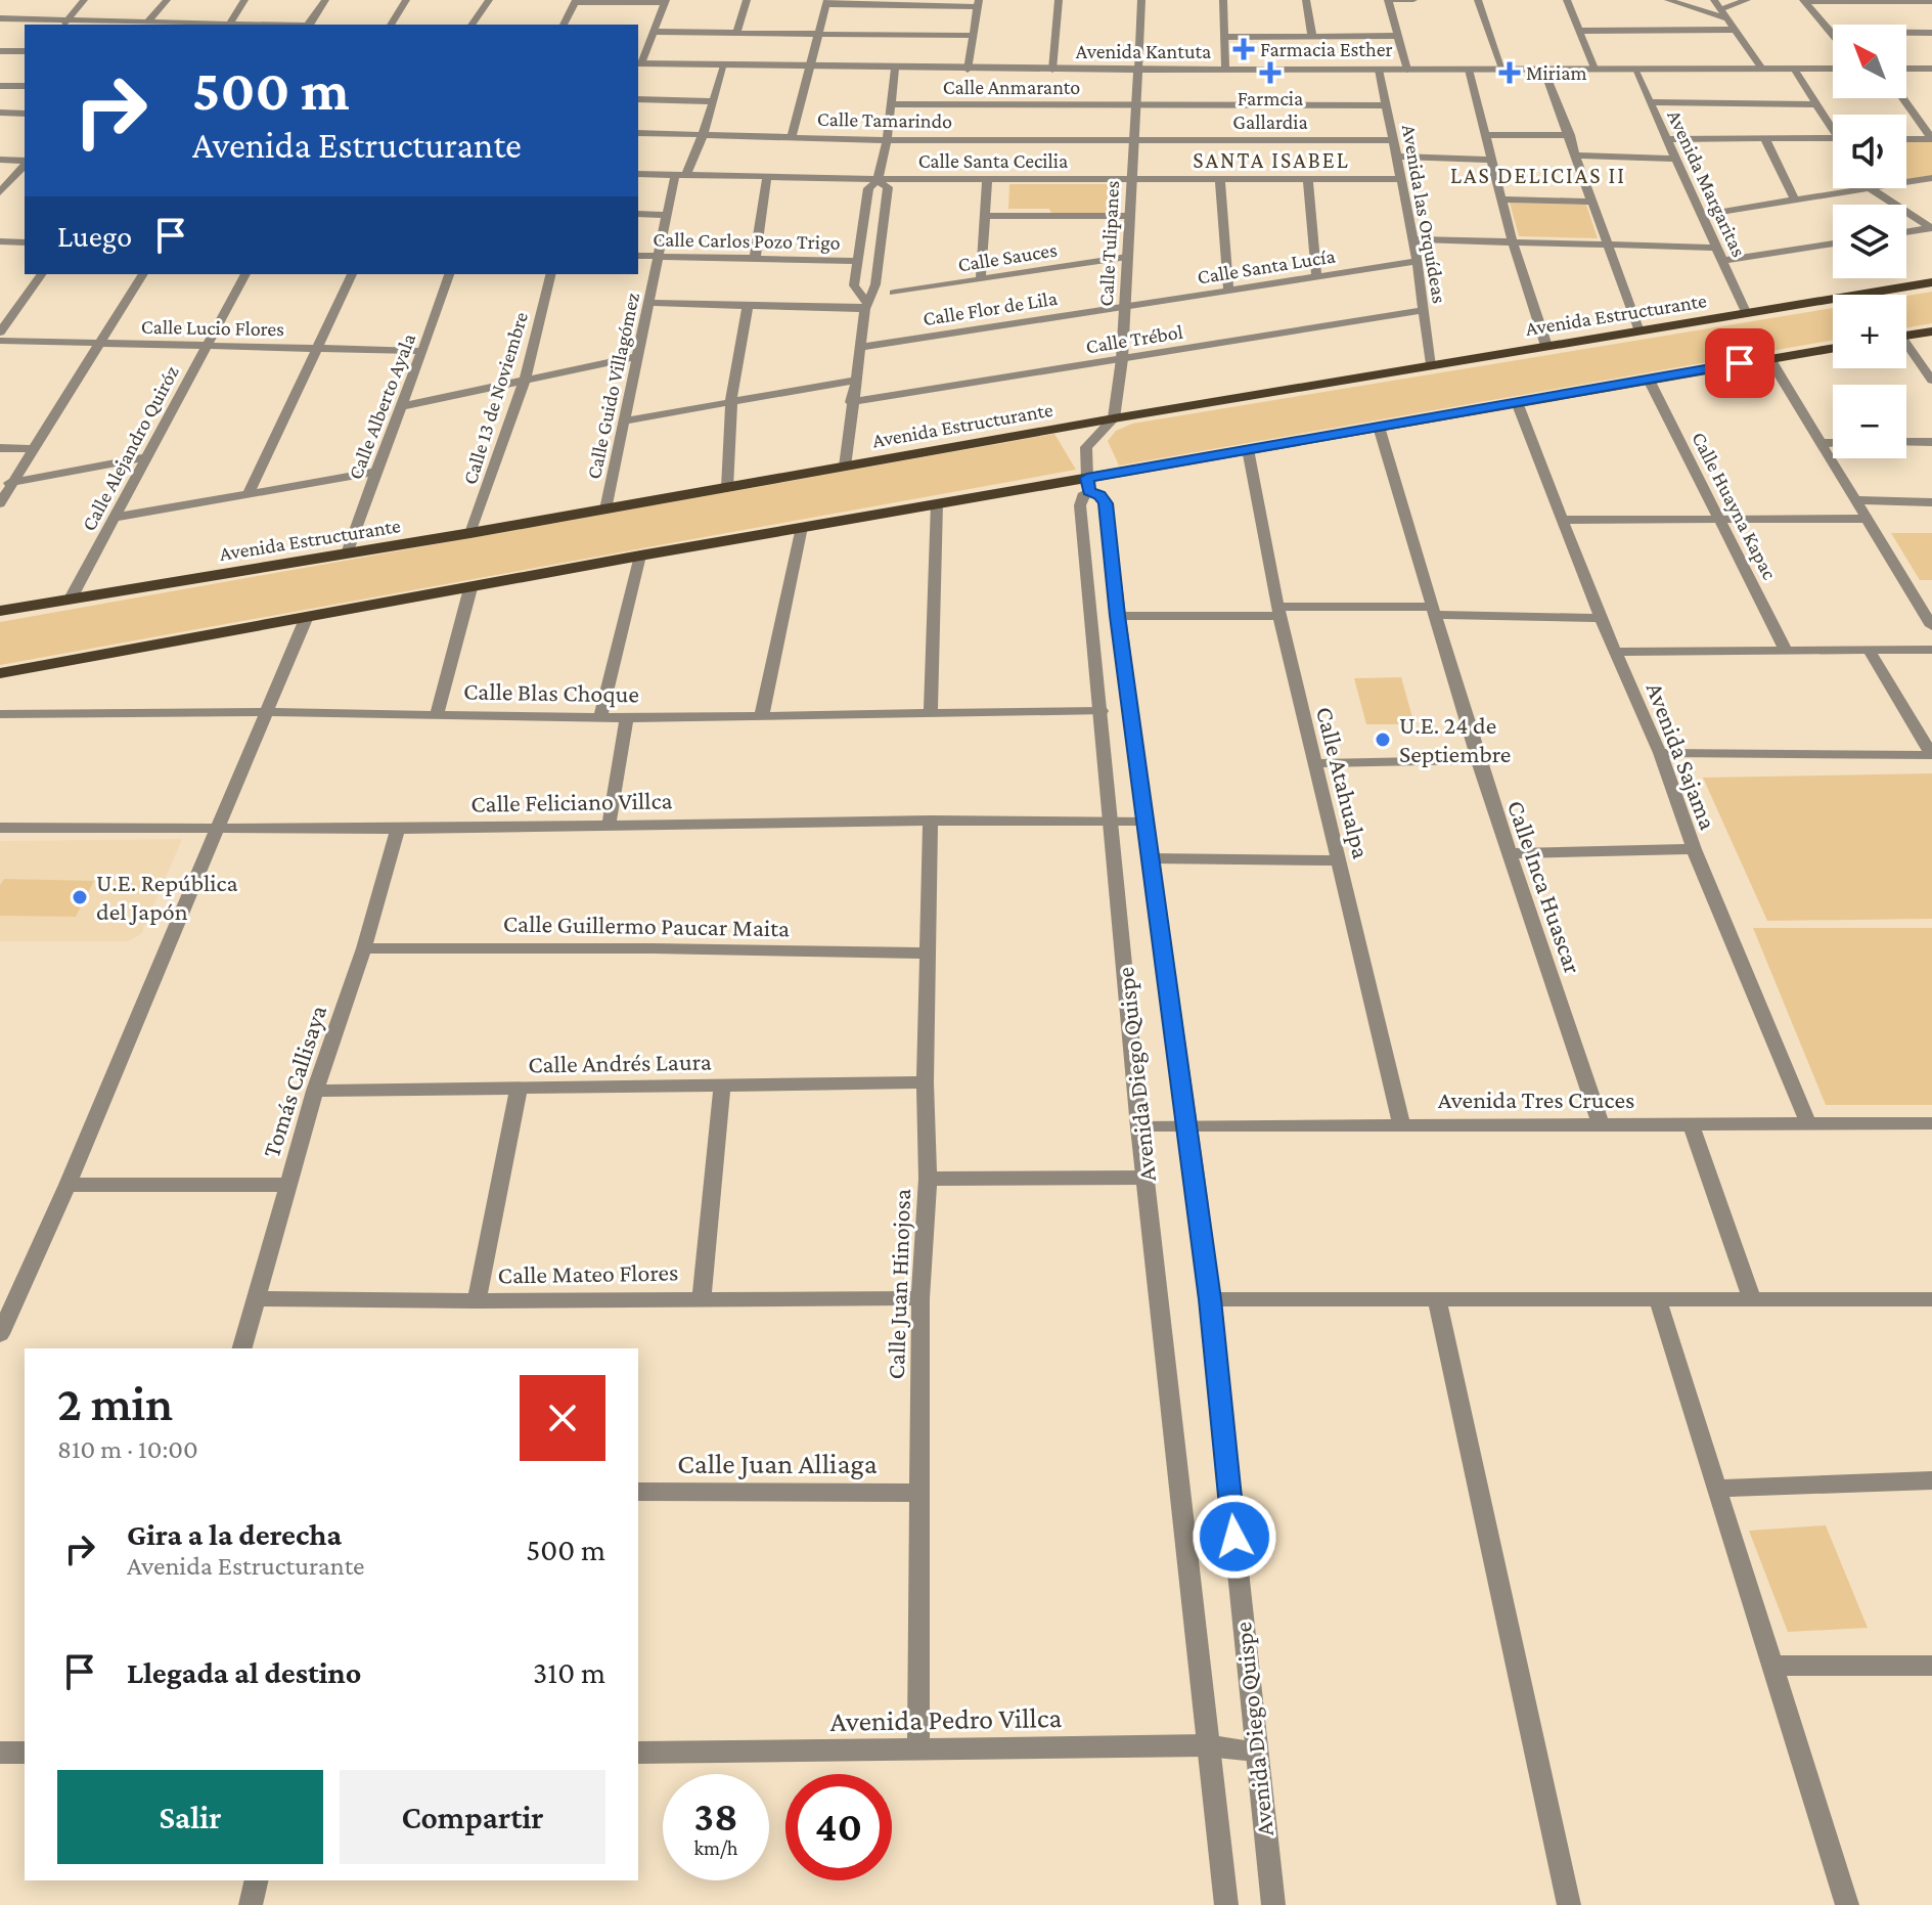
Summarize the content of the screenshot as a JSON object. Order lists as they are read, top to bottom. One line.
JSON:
{"streets":{"main road":["Avenida Estructurante"],"street":["Avenida Kantuta","Calle Anmaranto","Calle Tamarindo","Calle Santa Cecilia","Avenida Margaritas","Avenida las Orquídeas","Calle Carlos Pozo Trigo","Calle Tulipanes","Calle Sauces","Calle Santa Lucía","Calle Flor de Lila","Calle Lucio Flores","Calle Trébol","Calle Guido Villagómez","Calle 13 de Noviembre","Calle Alberto Ayala","Calle Alejandro Quiróz","Calle Huayna Kapac","Calle Blas Choque","Avenida Sajama","Calle Atahualpa","Calle Feliciano Villca","Calle Inca Huascar","Calle Guillermo Paucar Maita","Calle Andrés Laura","Avenida Diego Quispe","Tomás Callisaya","Avenida Tres Cruces","Calle Mateo Flores","Calle Juan Hinojosa","Calle Juan Alliaga","Avenida Pedro Villca"]},"crossings":[["Avenida Kantuta","Avenida Margaritas"],["Avenida Kantuta","Avenida las Orquídeas"],["Avenida Kantuta","Calle Tulipanes"],["Avenida Kantuta","Calle Guido Villagómez"],["Calle Anmaranto","Avenida las Orquídeas"],["Calle Anmaranto","Calle Tulipanes"],["Calle Tamarindo","Avenida las Orquídeas"],["Calle Tamarindo","Calle Tulipanes"],["Calle Tamarindo","Calle Guido Villagómez"],["Calle Santa Cecilia","Avenida las Orquídeas"],["Calle Santa Cecilia","Calle Tulipanes"],["Calle Santa Cecilia","Calle Guido Villagómez"],["Avenida Margaritas","Avenida Estructurante"],["Avenida las Orquídeas","Calle Santa Lucía"],["Avenida las Orquídeas","Avenida Estructurante"],["Avenida las Orquídeas","Calle Trébol"],["Calle Carlos Pozo Trigo","Calle Guido Villagómez"],["Calle Tulipanes","Calle Sauces"],["Calle Tulipanes","Calle Santa Lucía"],["Calle Tulipanes","Calle Flor de Lila"],["Calle Tulipanes","Avenida Estructurante"],["Calle Tulipanes","Calle Trébol"],["Calle Tulipanes","Avenida Diego Quispe"],["Calle Santa Lucía","Calle Flor de Lila"],["Avenida Estructurante","Calle Guido Villagómez"],["Avenida Estructurante","Calle 13 de Noviembre"],["Avenida Estructurante","Calle Alberto Ayala"],["Avenida Estructurante","Calle Alejandro Quiróz"],["Avenida Estructurante","Avenida Diego Quispe"],["Calle Lucio Flores","Calle Alberto Ayala"],["Calle Lucio Flores","Calle Alejandro Quiróz"],["Calle Blas Choque","Avenida Diego Quispe"],["Avenida Sajama","Avenida Tres Cruces"],["Calle Atahualpa","Avenida Tres Cruces"],["Calle Feliciano Villca","Avenida Diego Quispe"],["Calle Feliciano Villca","Tomás Callisaya"],["Calle Feliciano Villca","Calle Juan Hinojosa"],["Calle Inca Huascar","Avenida Tres Cruces"],["Calle Guillermo Paucar Maita","Tomás Callisaya"],["Calle Guillermo Paucar Maita","Calle Juan Hinojosa"],["Calle Andrés Laura","Tomás Callisaya"],["Calle Andrés Laura","Calle Juan Hinojosa"],["Avenida Diego Quispe","Avenida Tres Cruces"],["Avenida Diego Quispe","Avenida Pedro Villca"],["Tomás Callisaya","Calle Mateo Flores"],["Calle Mateo Flores","Calle Juan Hinojosa"],["Calle Juan Hinojosa","Calle Juan Alliaga"],["Calle Juan Hinojosa","Avenida Pedro Villca"]],"districts":["SANTA ISABEL","LAS DELICIAS II"],"places":{"health":["Farmacia Esther","Farmcia Gallardia","Miriam"],"other":["U.E. 24 de Septiembre","U.E. República del Japón"]},"north":"top left","page":{"map_buttons":["+","−"],"turn":["500 m","Avenida Estructurante"],"then":"Luego","heading":["2 min","810 m · 10:00"],"list":[{"name":"Gira a la derecha","note":"Avenida Estructurante","value":"500 m"},{"name":"Llegada al destino","value":"310 m"}],"buttons":["Salir","Compartir"],"speed":"38 km/h","limit":"40"}}
